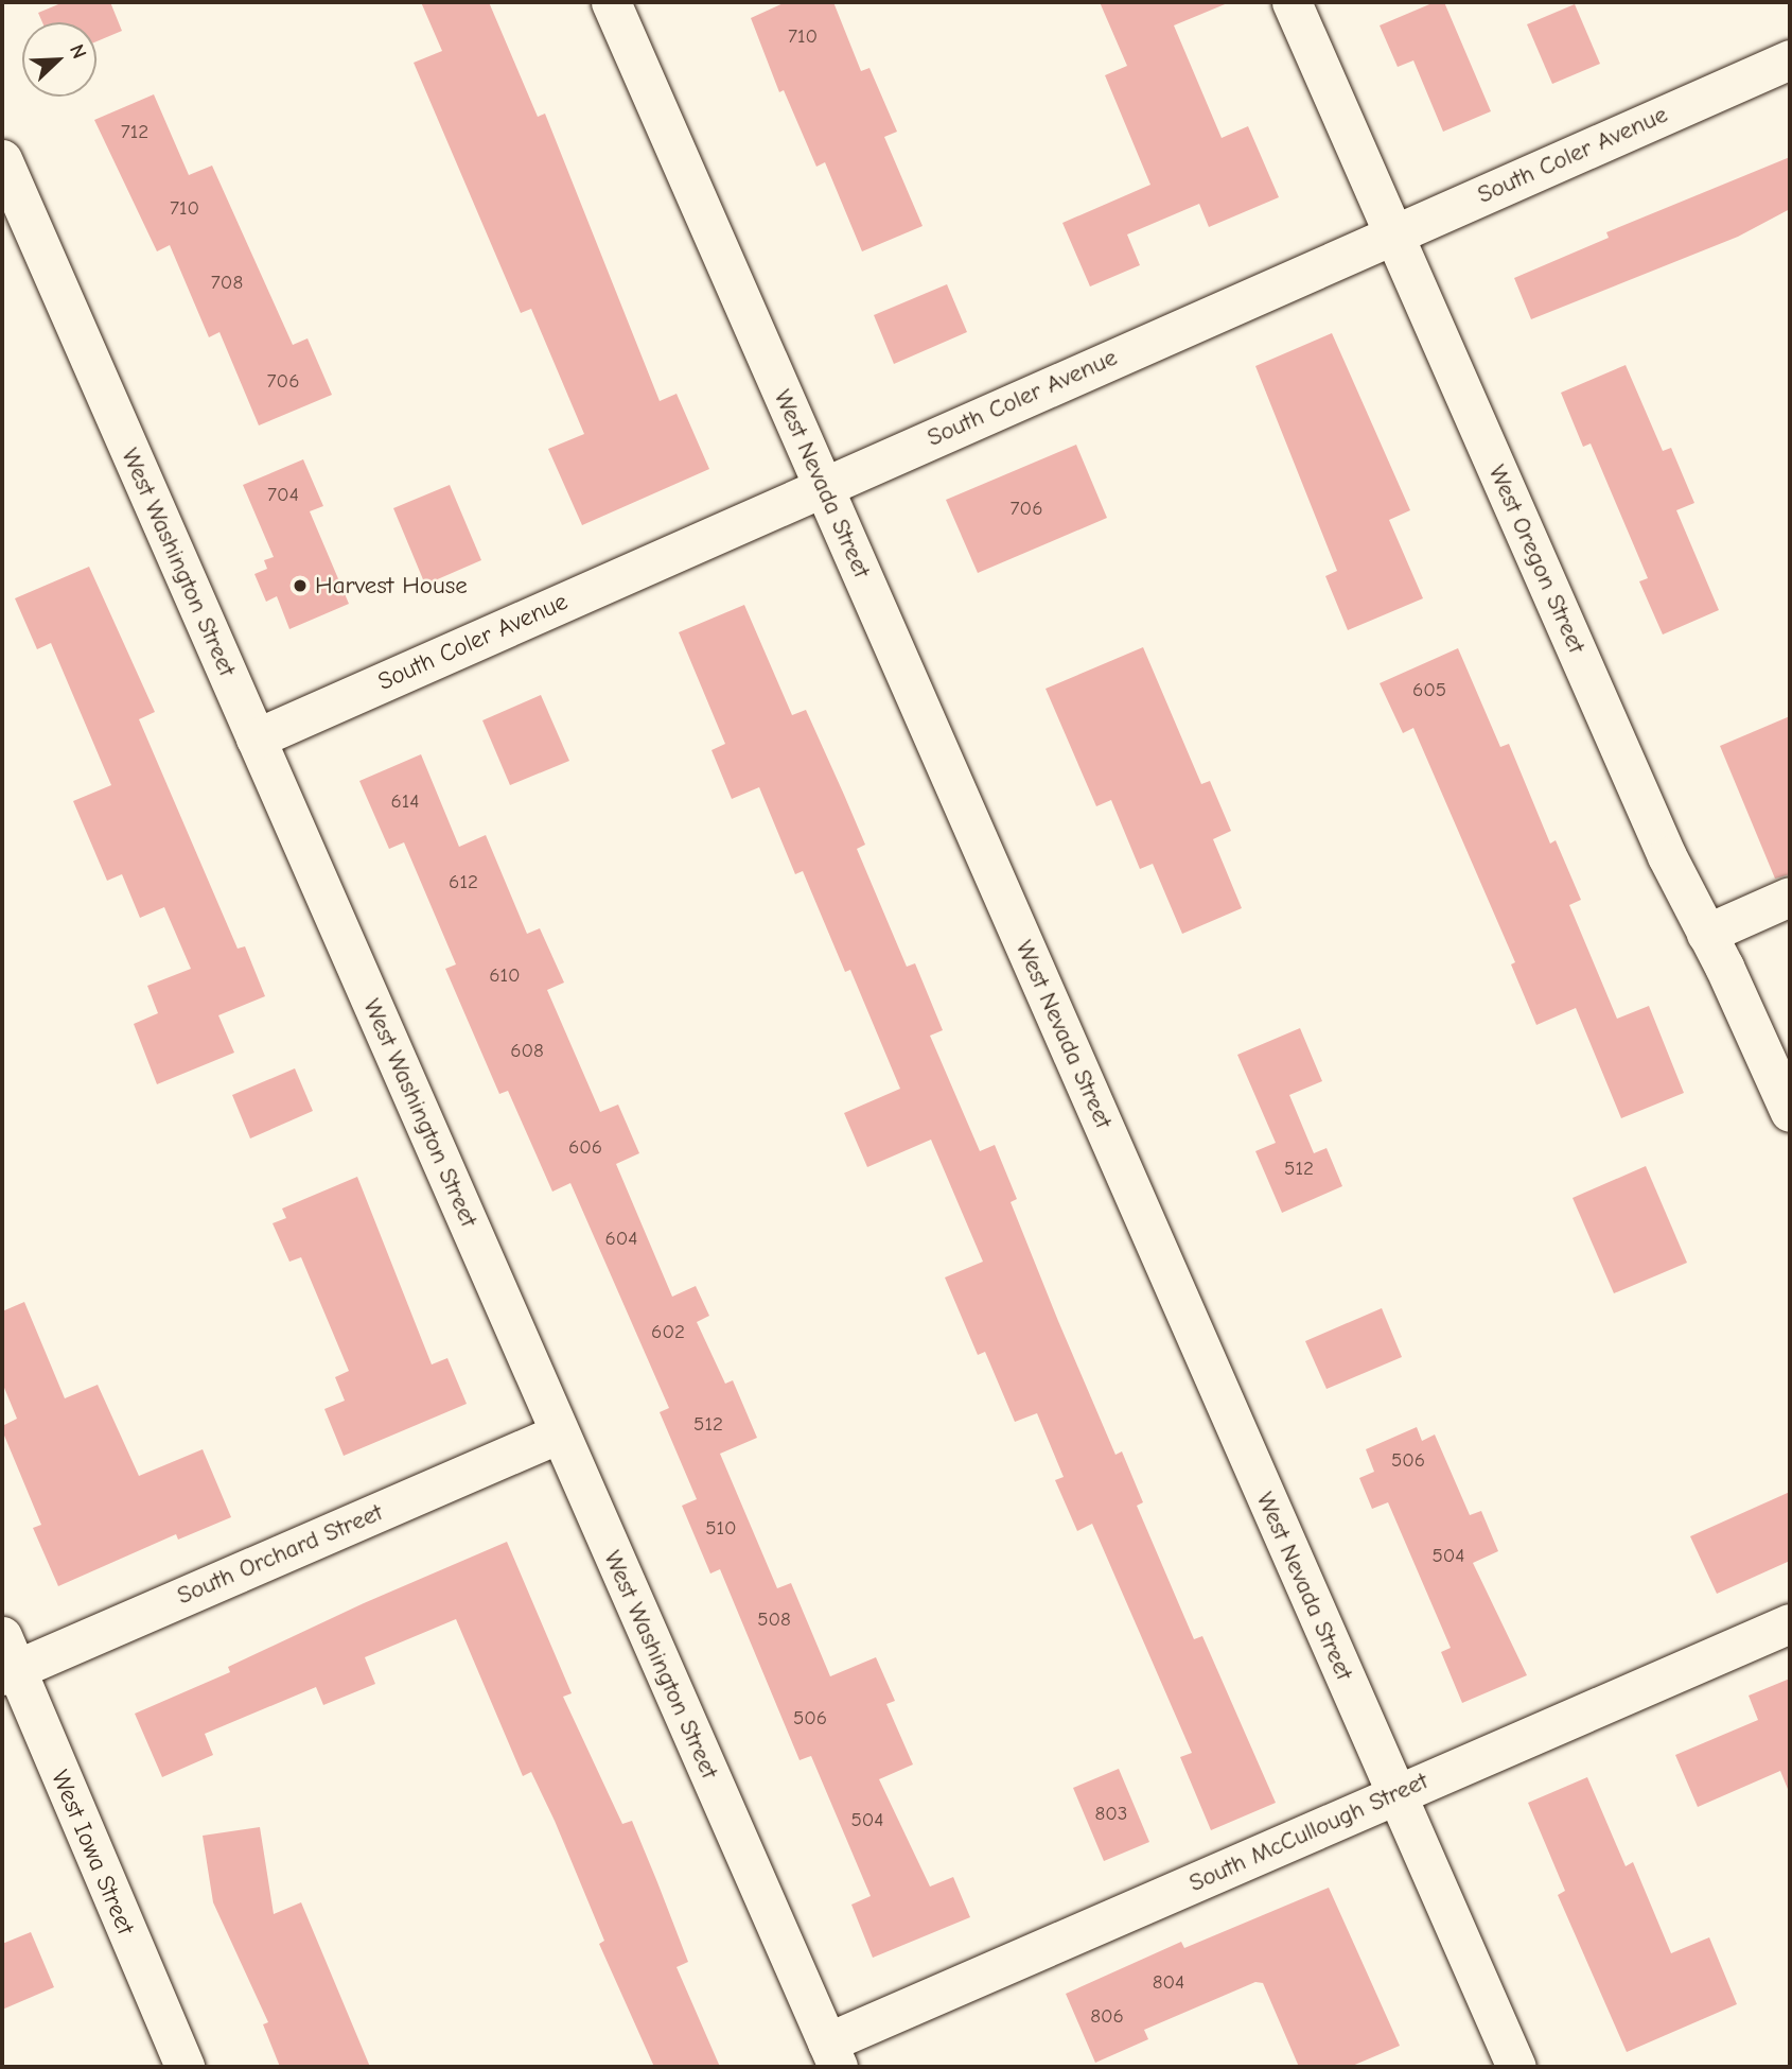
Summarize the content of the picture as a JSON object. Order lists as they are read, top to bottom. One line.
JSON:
{"streets":{"street":["South Coler Avenue","West Nevada Street","West Oregon Street","West Washington Street","South Orchard Street","South McCullough Street","West Iowa Street"]},"crossings":[["South Coler Avenue","West Nevada Street"],["South Coler Avenue","West Oregon Street"],["South Coler Avenue","West Washington Street"],["West Nevada Street","South McCullough Street"],["West Washington Street","South Orchard Street"],["West Washington Street","South McCullough Street"],["South Orchard Street","West Iowa Street"]],"places":["Harvest House"],"house_numbers":["710","712","710","708","706","704","706","605","614","612","610","608","606","512","604","602","512","506","510","504","508","506","803","504","804","806"],"north":"top right"}
